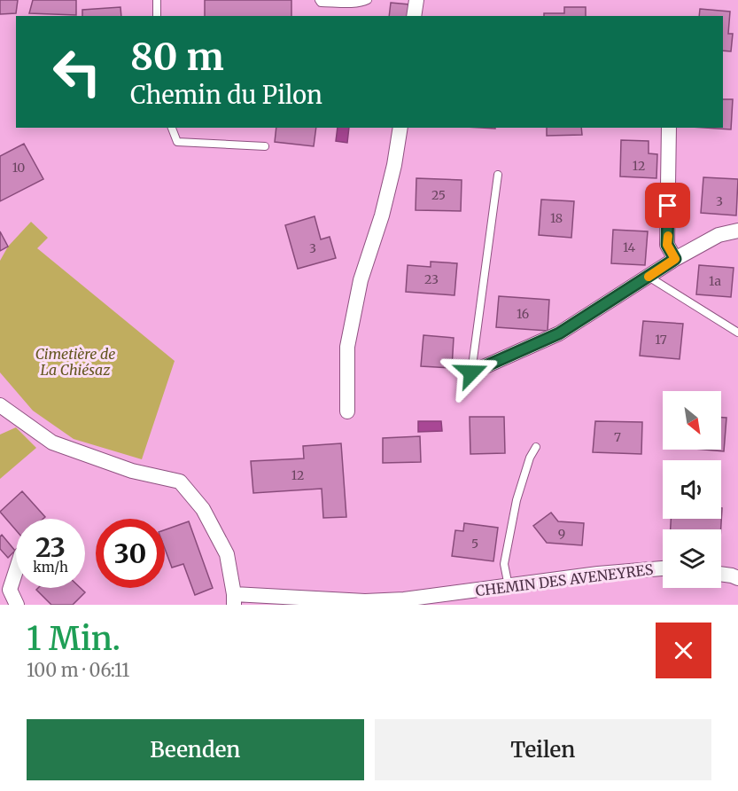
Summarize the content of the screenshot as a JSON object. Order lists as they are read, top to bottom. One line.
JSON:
{"streets":{"street":["CHEMIN DES AVENEYRES"]},"parks":["Cimetière de La Chiésaz"],"house_numbers":["12","10","25","3","18","14","3","23","1a","16","17","7","12","9","5"],"north":"bottom right","page":{"turn":["80 m","Chemin du Pilon"],"speed":"23 km/h","limit":"30","heading":["1 Min.","100 m · 06:11"],"buttons":["Beenden","Teilen"]}}
